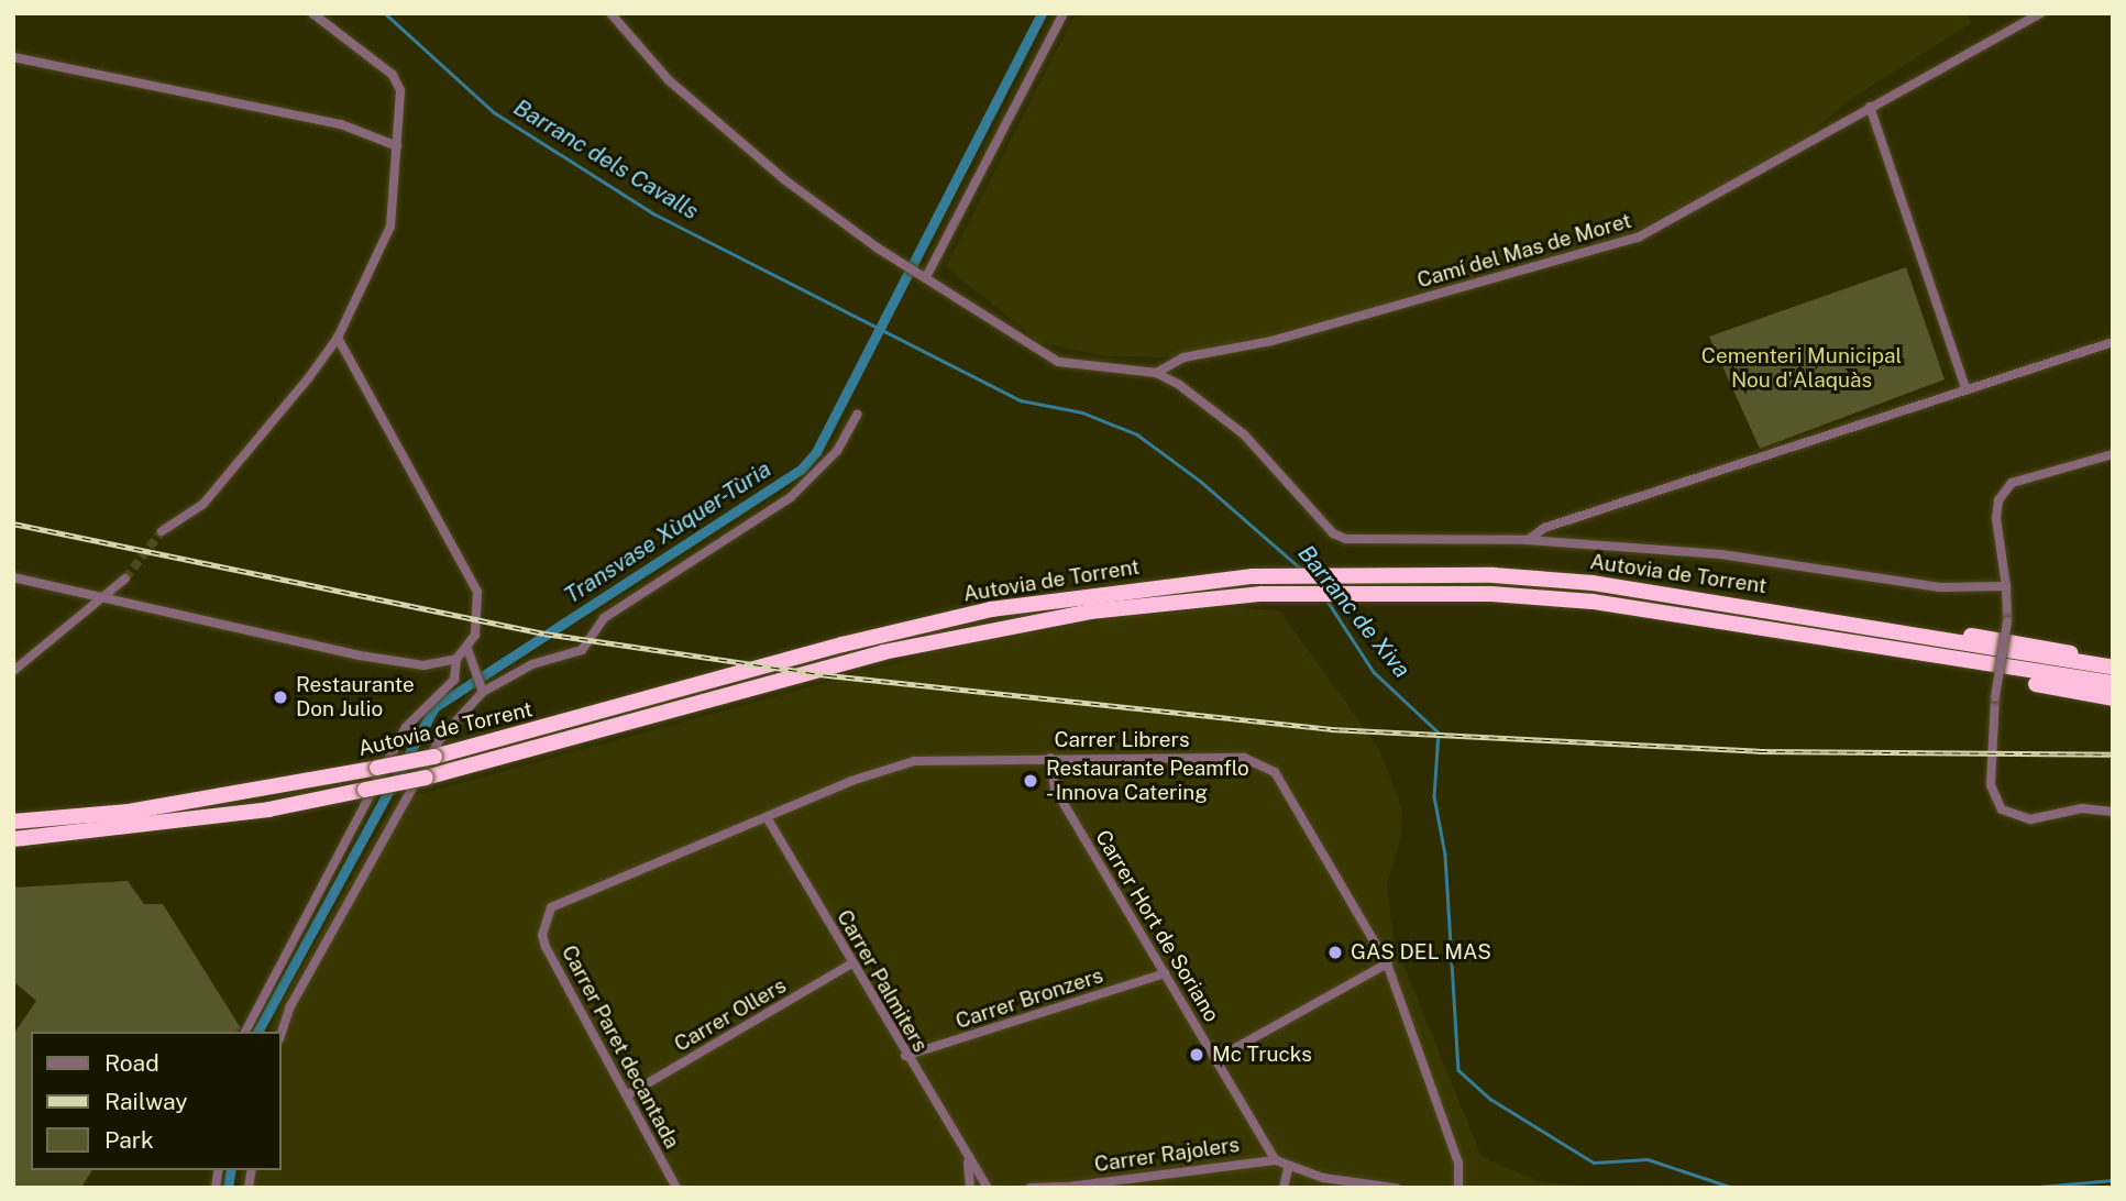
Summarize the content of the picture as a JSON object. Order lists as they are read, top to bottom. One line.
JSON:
{"streets":{"highway":["Autovia de Torrent"],"street":["Camí del Mas de Moret","Carrer Librers","Carrer Hort de Soriano","Carrer Palmiters","Carrer Bronzers","Carrer Ollers","Carrer Paret decantada","Carrer Rajolers"]},"crossings":[["Carrer Librers","Carrer Hort de Soriano"],["Carrer Librers","Carrer Palmiters"],["Carrer Librers","Carrer Paret decantada"],["Carrer Hort de Soriano","Carrer Bronzers"],["Carrer Hort de Soriano","Carrer Rajolers"],["Carrer Palmiters","Carrer Bronzers"],["Carrer Palmiters","Carrer Ollers"],["Carrer Ollers","Carrer Paret decantada"]],"water":["Barranc dels Cavalls","Transvase Xùquer-Tùria","Barranc de Xiva"],"parks":["Cementeri Municipal Nou d'Alaquàs"],"places":["Restaurante Don Julio","Restaurante Peamflo - Innova Catering","GAS DEL MAS","Mc Trucks"],"legend":["Road","Railway","Park"]}
